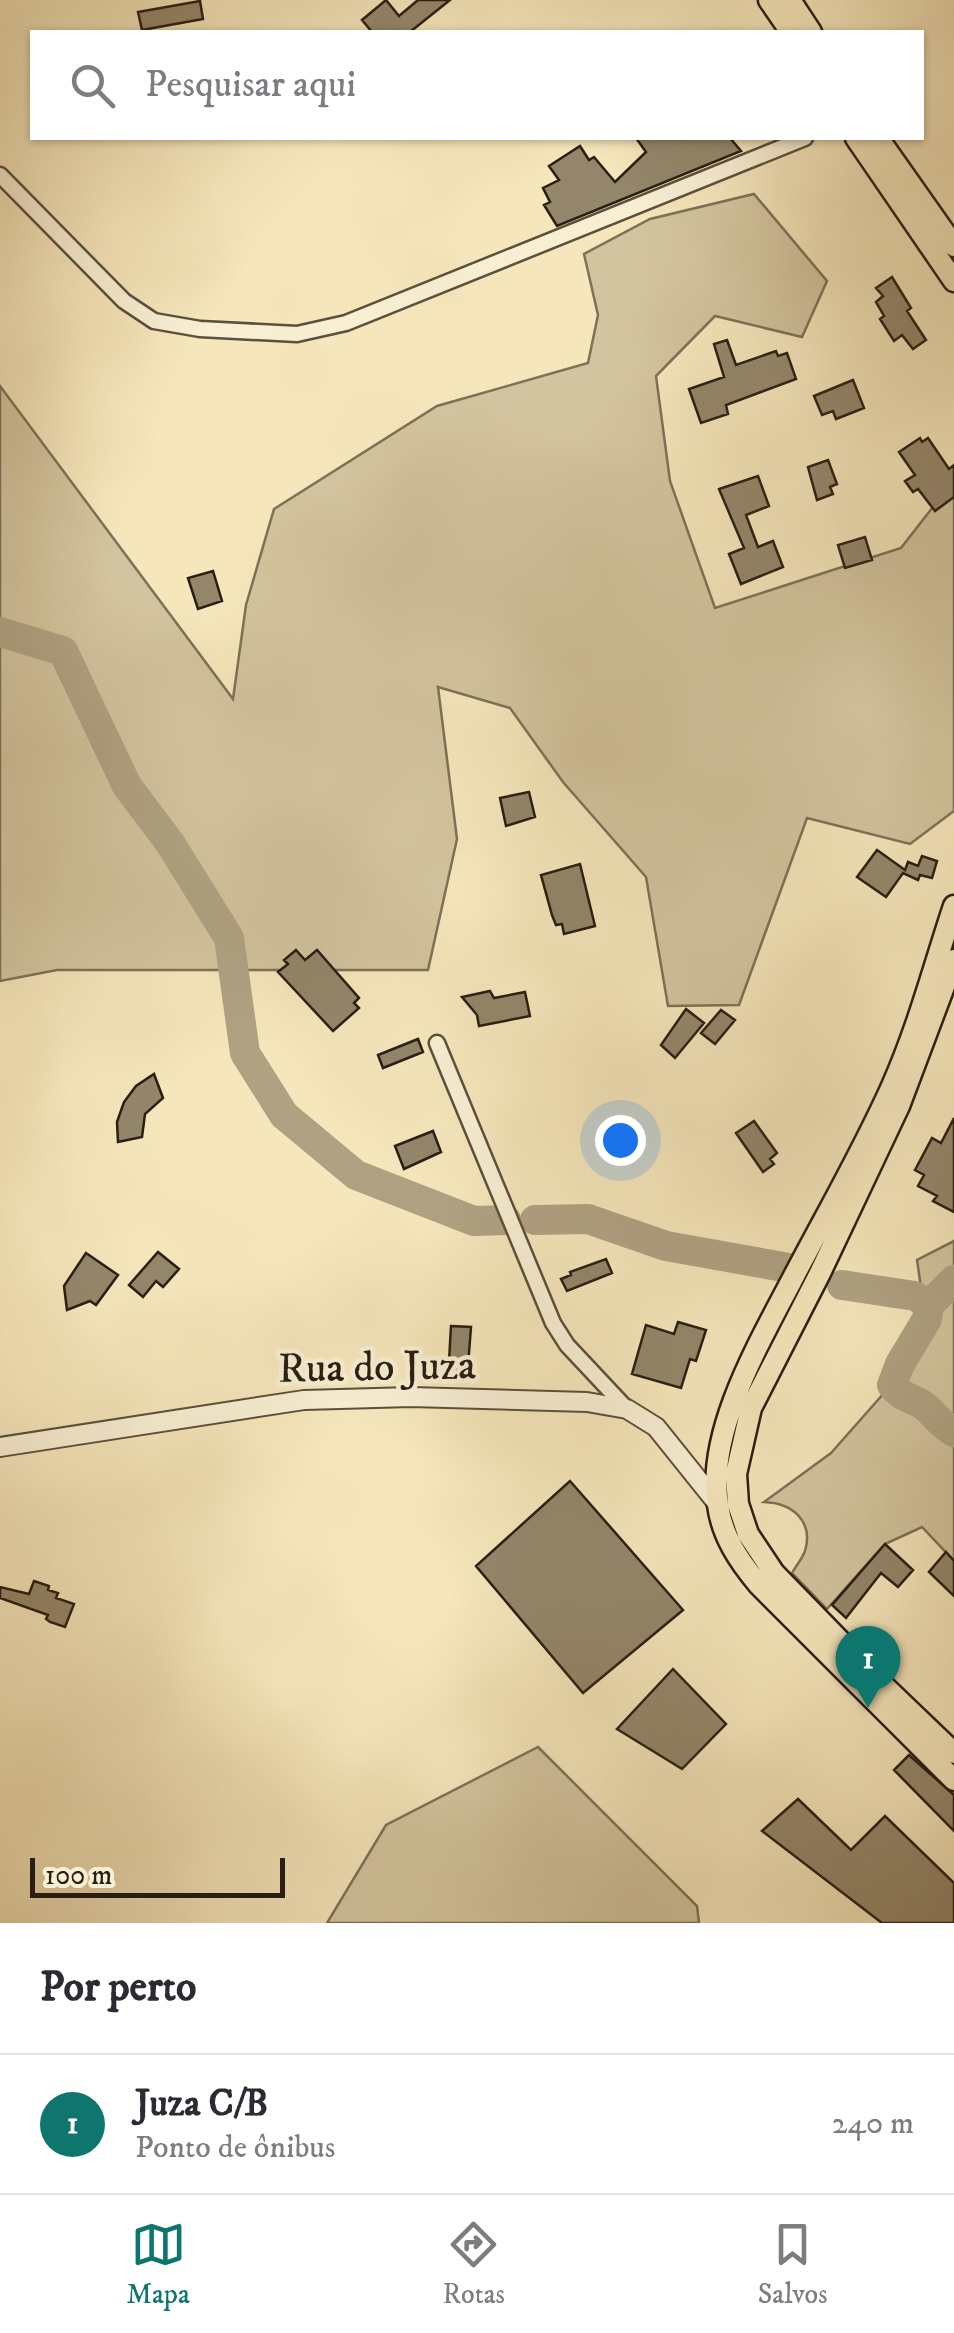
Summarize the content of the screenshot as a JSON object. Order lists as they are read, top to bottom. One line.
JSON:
{"streets":{"street":["Rua do Juza"]},"scale_bar":"100 m","page":{"search":"Pesquisar aqui","pins":"1","scale":"100 m","heading":"Por perto","list":[{"mark":"1","name":"Juza C/B","note":"Ponto de ônibus","value":"240 m"}],"nav":["Mapa","Rotas","Salvos"]}}
